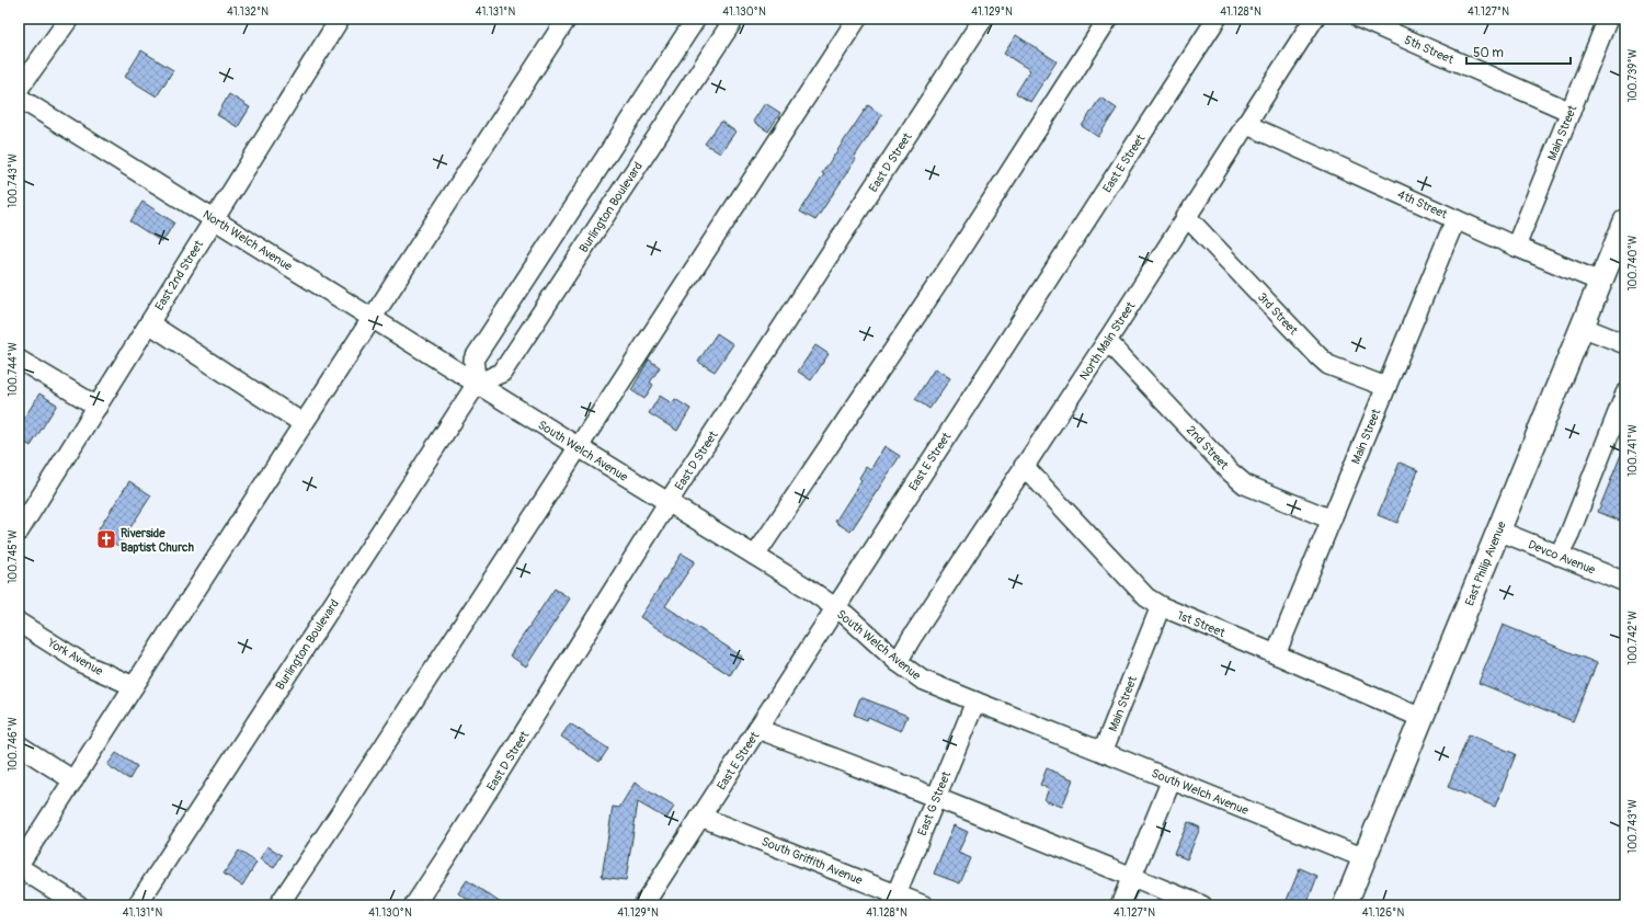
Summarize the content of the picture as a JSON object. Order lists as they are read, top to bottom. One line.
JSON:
{"streets":{"main road":["East Philip Avenue"],"street":["5th Street","Main Street","East D Street","East E Street","4th Street","Burlington Boulevard","North Welch Avenue","East 2nd Street","3rd Street","North Main Street","2nd Street","South Welch Avenue","Devco Avenue","1st Street","York Avenue","East G Street","South Griffith Avenue"]},"crossings":[["5th Street","Main Street"],["Main Street","4th Street"],["Main Street","3rd Street"],["Main Street","2nd Street"],["Main Street","South Welch Avenue"],["Main Street","1st Street"],["East D Street","South Welch Avenue"],["East E Street","South Welch Avenue"],["East E Street","South Griffith Avenue"],["4th Street","North Main Street"],["4th Street","East Philip Avenue"],["Burlington Boulevard","North Welch Avenue"],["Burlington Boulevard","South Welch Avenue"],["North Welch Avenue","East 2nd Street"],["North Welch Avenue","South Welch Avenue"],["3rd Street","North Main Street"],["North Main Street","2nd Street"],["North Main Street","South Welch Avenue"],["North Main Street","1st Street"],["South Welch Avenue","East Philip Avenue"],["South Welch Avenue","East G Street"],["Devco Avenue","East Philip Avenue"],["East Philip Avenue","1st Street"],["East G Street","South Griffith Avenue"]],"places":{"church":["Riverside Baptist Church"]},"scale_bar":"50 m","coordinates":["41.132°N","41.131°N","41.130°N","41.129°N","41.128°N","41.127°N","100.739°W","100.743°W","100.740°W","100.744°W","100.741°W","100.745°W","100.742°W","100.746°W","41.126°N"]}
